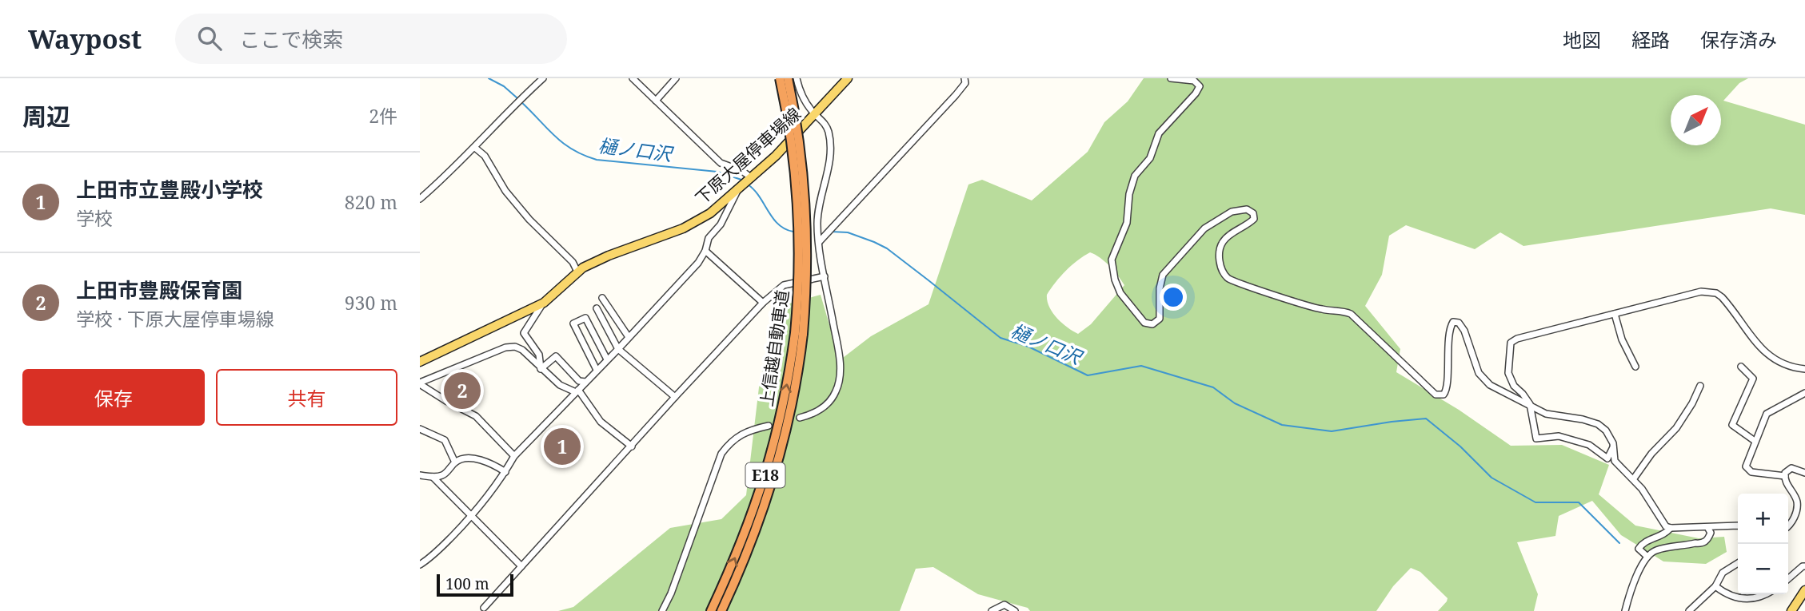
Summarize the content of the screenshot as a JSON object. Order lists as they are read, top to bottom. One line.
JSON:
{"streets":{"highway":["上信越自動車道","E18"],"main road":["下原大屋停車場線"]},"water":["樋ノ口沢"],"scale_bar":"100 m","north":"top right","page":{"header":"Waypost","search":"ここで検索","nav":["地図","経路","保存済み"],"heading":["周辺","2件"],"list":[{"mark":"1","name":"上田市立豊殿小学校","note":"学校","value":"820 m"},{"mark":"2","name":"上田市豊殿保育園","note":"学校 · 下原大屋停車場線","value":"930 m"}],"buttons":["保存","共有"],"pins":["2","1"],"map_buttons":["+","−"],"scale":"100 m"}}
